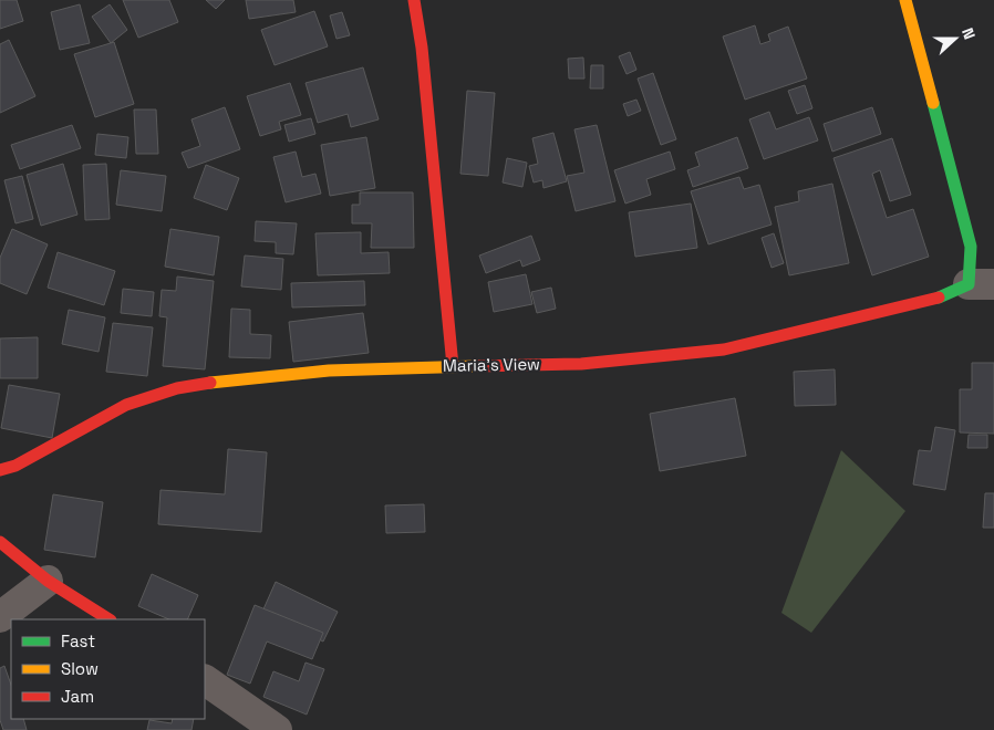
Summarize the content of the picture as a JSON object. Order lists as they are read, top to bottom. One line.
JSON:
{"streets":{"street":["Maria's View"]},"legend":["Fast","Slow","Jam"],"north":"right"}
